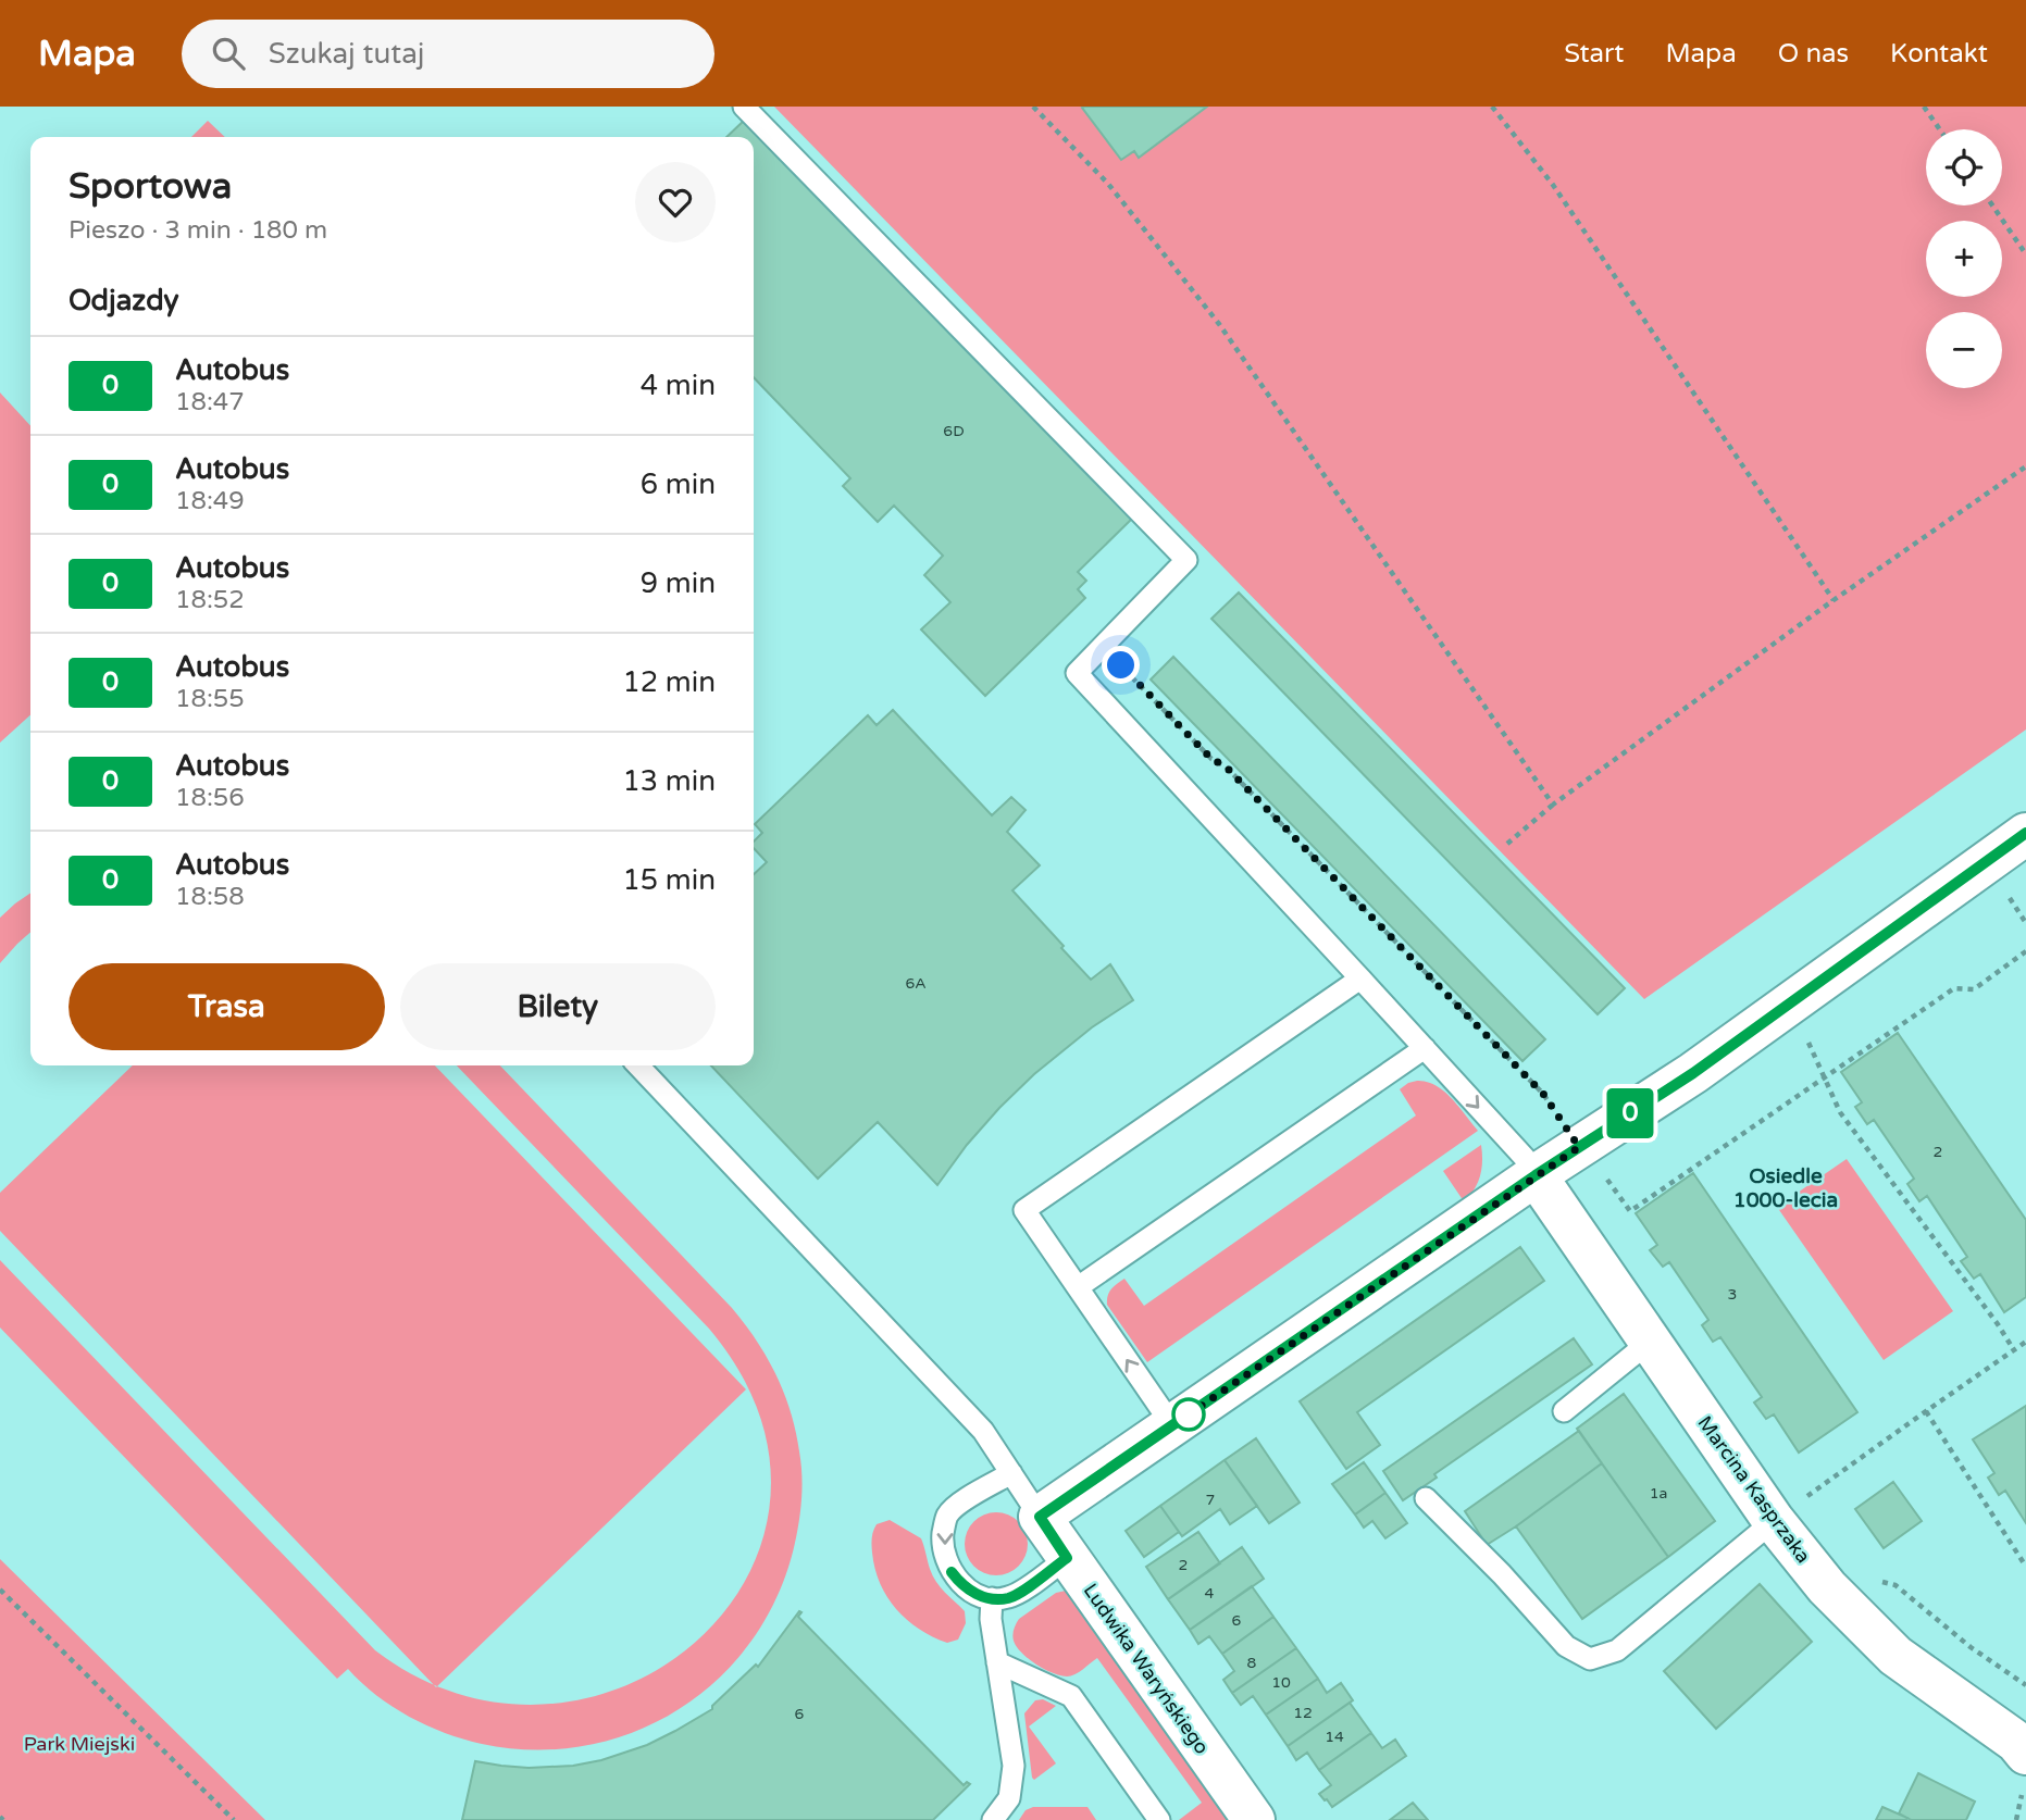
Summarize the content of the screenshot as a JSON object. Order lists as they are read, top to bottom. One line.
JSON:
{"streets":{"street":["Marcina Kasprzaka","Ludwika Waryńskiego"]},"districts":["Osiedle 1000-lecia"],"parks":["Park Miejski"],"lines":["bus line 0"],"house_numbers":["6D","6A","2","3","1a","7","2","4","6","8","10","12","6","14"],"page":{"header":"Mapa","search":"Szukaj tutaj","nav":["Start","Mapa","O nas","Kontakt"],"on_map":"0","map_buttons":["+","−"],"heading":[["Sportowa","Pieszo · 3 min · 180 m"],"Odjazdy"],"list":[{"mark":"0","name":"Autobus","note":"18:47","value":"4 min"},{"mark":"0","name":"Autobus","note":"18:49","value":"6 min"},{"mark":"0","name":"Autobus","note":"18:52","value":"9 min"},{"mark":"0","name":"Autobus","note":"18:55","value":"12 min"},{"mark":"0","name":"Autobus","note":"18:56","value":"13 min"},{"mark":"0","name":"Autobus","note":"18:58","value":"15 min"}],"buttons":["Trasa","Bilety"]}}
